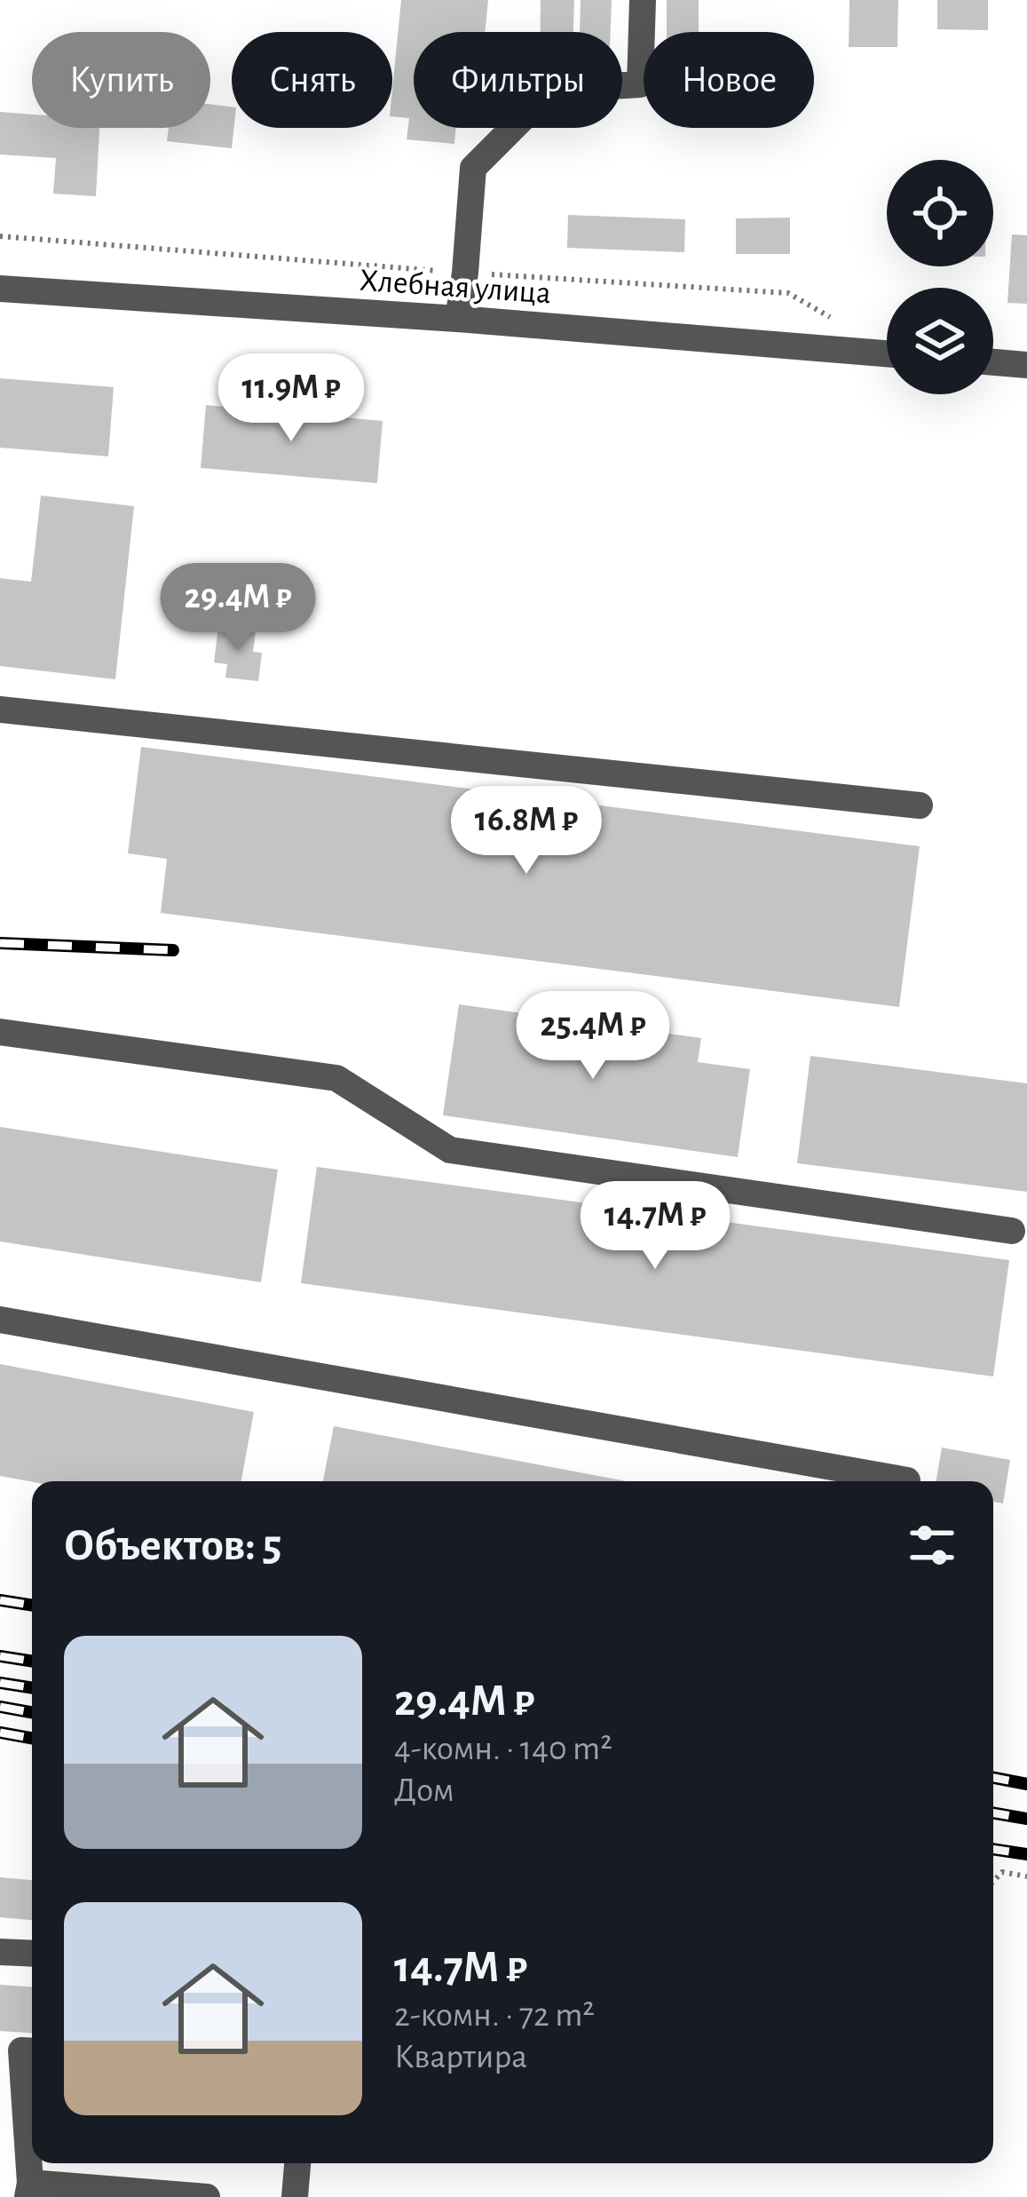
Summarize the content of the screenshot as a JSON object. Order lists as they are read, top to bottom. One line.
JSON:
{"streets":{"street":["Хлебная улица"]},"page":{"chip":["Купить","Снять","Фильтры","Новое"],"price":["11.9M ₽","29.4M ₽","16.8M ₽","25.4M ₽","14.7M ₽"],"heading":"Объектов: 5","list":[{"name":"29.4M ₽","note":"4-комн. · 140 m² · Дом"},{"name":"14.7M ₽","note":"2-комн. · 72 m² · Квартира"}]}}
